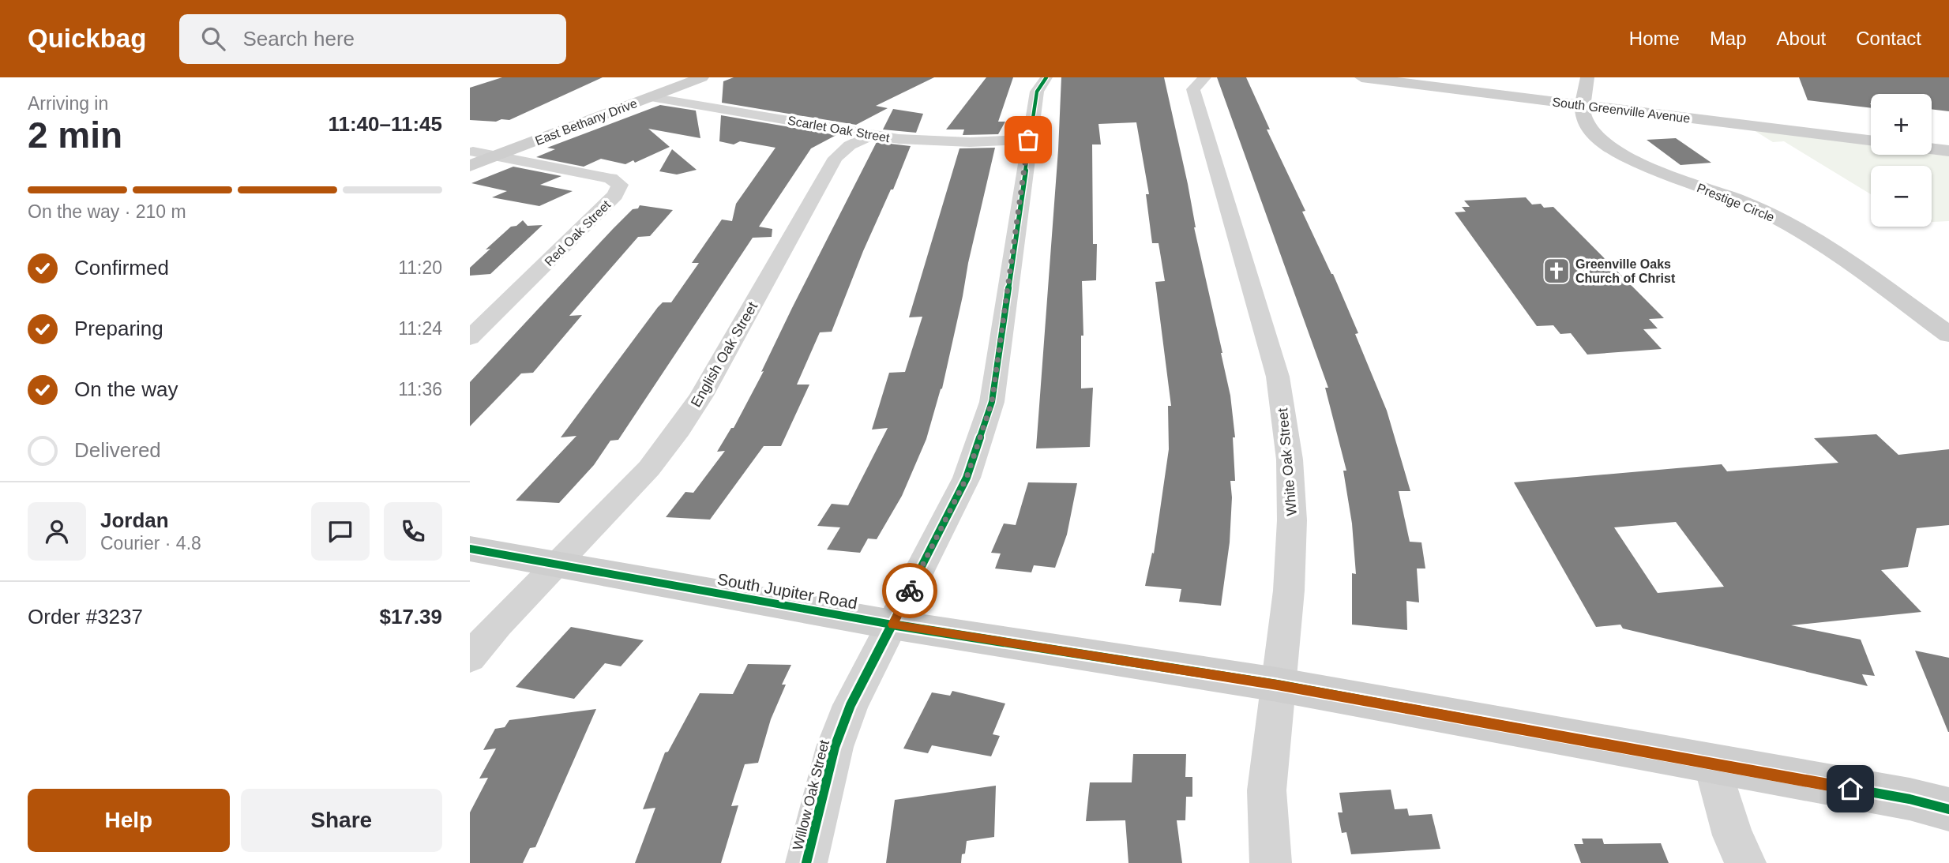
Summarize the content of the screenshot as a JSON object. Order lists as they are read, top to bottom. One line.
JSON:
{"streets":{"main road":["South Greenville Avenue","East Bethany Drive","Prestige Circle","South Jupiter Road"],"street":["Scarlet Oak Street","Red Oak Street","English Oak Street","White Oak Street","Willow Oak Street"]},"crossings":[["South Greenville Avenue","Prestige Circle"],["East Bethany Drive","Scarlet Oak Street"],["East Bethany Drive","Red Oak Street"],["Scarlet Oak Street","English Oak Street"],["Scarlet Oak Street","Willow Oak Street"],["English Oak Street","South Jupiter Road"],["White Oak Street","South Jupiter Road"],["South Jupiter Road","Willow Oak Street"]],"places":{"church":["Greenville Oaks Church of Christ"]},"page":{"header":"Quickbag","search":"Search here","nav":["Home","Map","About","Contact"],"heading":["2 min","Arriving in","11:40–11:45"],"panel":["Jordan","Courier · 4.8","Order #3237","$17.39"],"map_buttons":["+","−"],"bar":"On the way · 210 m","list":[["Confirmed","11:20"],["Preparing","11:24"],["On the way","11:36"],"Delivered"],"buttons":["Help","Share"]}}
